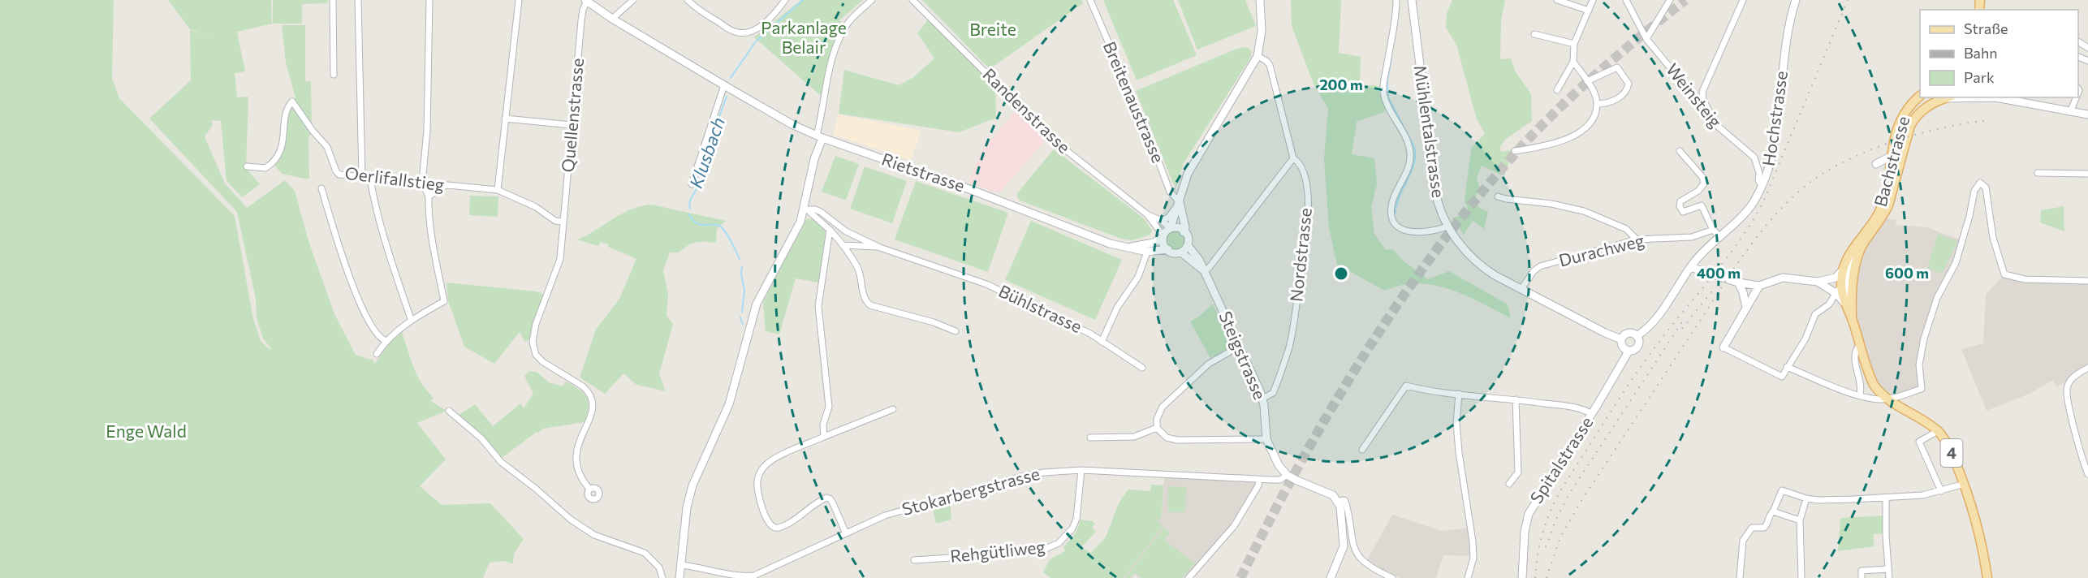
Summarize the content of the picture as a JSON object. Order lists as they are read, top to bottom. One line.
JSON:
{"streets":{"main road":["Bachstrasse","4"],"street":["Weinsteig","Breitenaustrasse","Randenstrasse","Quellenstrasse","Hochstrasse","Mühlentalstrasse","Rietstrasse","Oerlifallstieg","Durachweg","Nordstrasse","Bühlstrasse","Steigstrasse","Spitalstrasse","Stokarbergstrasse","Rehgütliweg"]},"crossings":[["Weinsteig","Hochstrasse"],["Randenstrasse","Rietstrasse"],["Randenstrasse","Steigstrasse"],["Quellenstrasse","Rietstrasse"],["Quellenstrasse","Oerlifallstieg"],["Mühlentalstrasse","Durachweg"],["Mühlentalstrasse","Spitalstrasse"],["Rietstrasse","Bühlstrasse"],["Rietstrasse","Steigstrasse"],["Nordstrasse","Steigstrasse"],["Steigstrasse","Stokarbergstrasse"],["Stokarbergstrasse","Rehgütliweg"]],"water":["Klusbach"],"parks":["Parkanlage Belair","Breite","Enge Wald"],"legend":["Straße","Bahn","Park"],"rings":["200 m","400 m","600 m"]}
